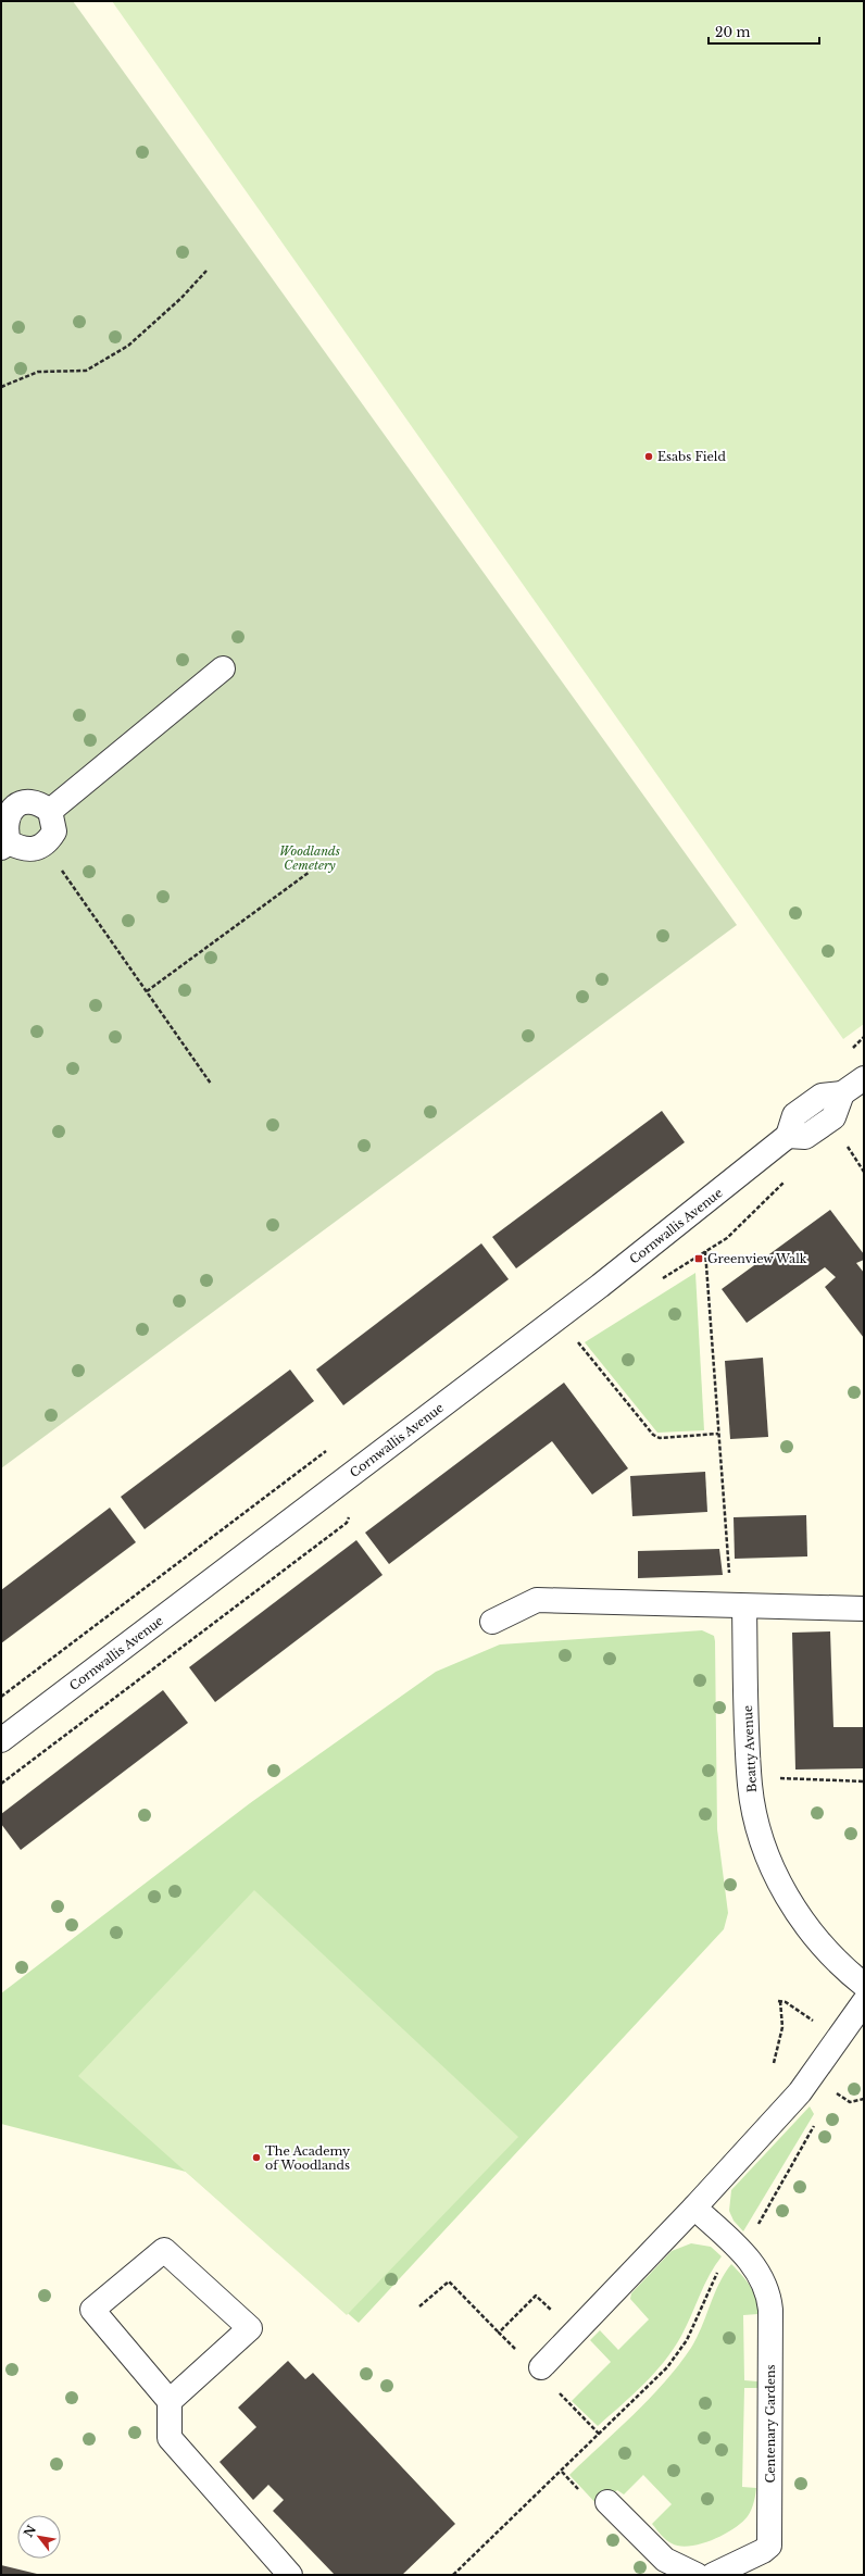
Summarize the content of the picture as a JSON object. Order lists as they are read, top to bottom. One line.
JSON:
{"streets":{"street":["Cornwallis Avenue","Beatty Avenue","Centenary Gardens"]},"parks":["Woodlands Cemetery"],"places":{"other":["Esabs Field","The Academy of Woodlands"],"transit":["Greenview Walk"]},"scale_bar":"20 m","north":"top left"}
